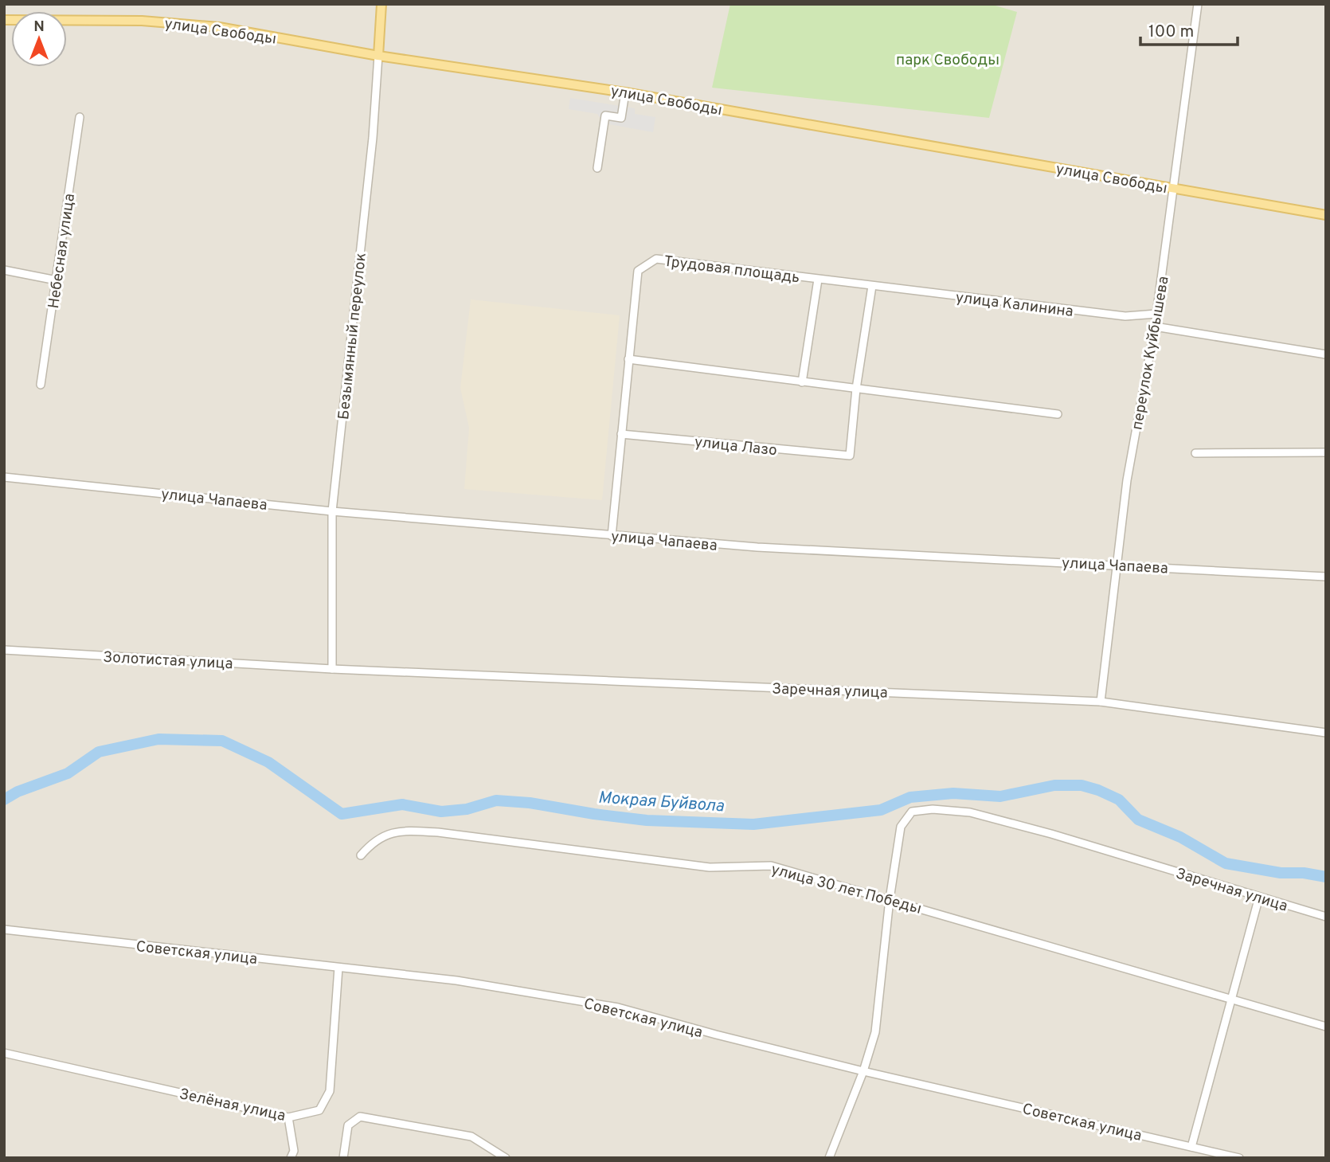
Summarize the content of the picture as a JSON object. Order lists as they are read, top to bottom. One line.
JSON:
{"streets":{"main road":["улица Свободы","Безымянный переулок"],"street":["Небесная улица","Трудовая площадь","улица Калинина","переулок Куйбышева","улица Лазо","улица Чапаева","Золотистая улица","Заречная улица","улица 30 лет Победы","Советская улица","Зелёная улица"]},"crossings":[["улица Свободы","Безымянный переулок"],["улица Свободы","переулок Куйбышева"],["Трудовая площадь","улица Калинина"],["Трудовая площадь","улица Лазо"],["Трудовая площадь","улица Чапаева"],["улица Калинина","переулок Куйбышева"],["Безымянный переулок","улица Чапаева"],["Безымянный переулок","Золотистая улица"],["Безымянный переулок","Заречная улица"],["переулок Куйбышева","улица Чапаева"],["переулок Куйбышева","Заречная улица"],["Золотистая улица","Заречная улица"],["Заречная улица","улица 30 лет Победы"],["Советская улица","Зелёная улица"]],"water":["Мокрая Буйвола"],"parks":["парк Свободы"],"scale_bar":"100 m","north":"top"}
